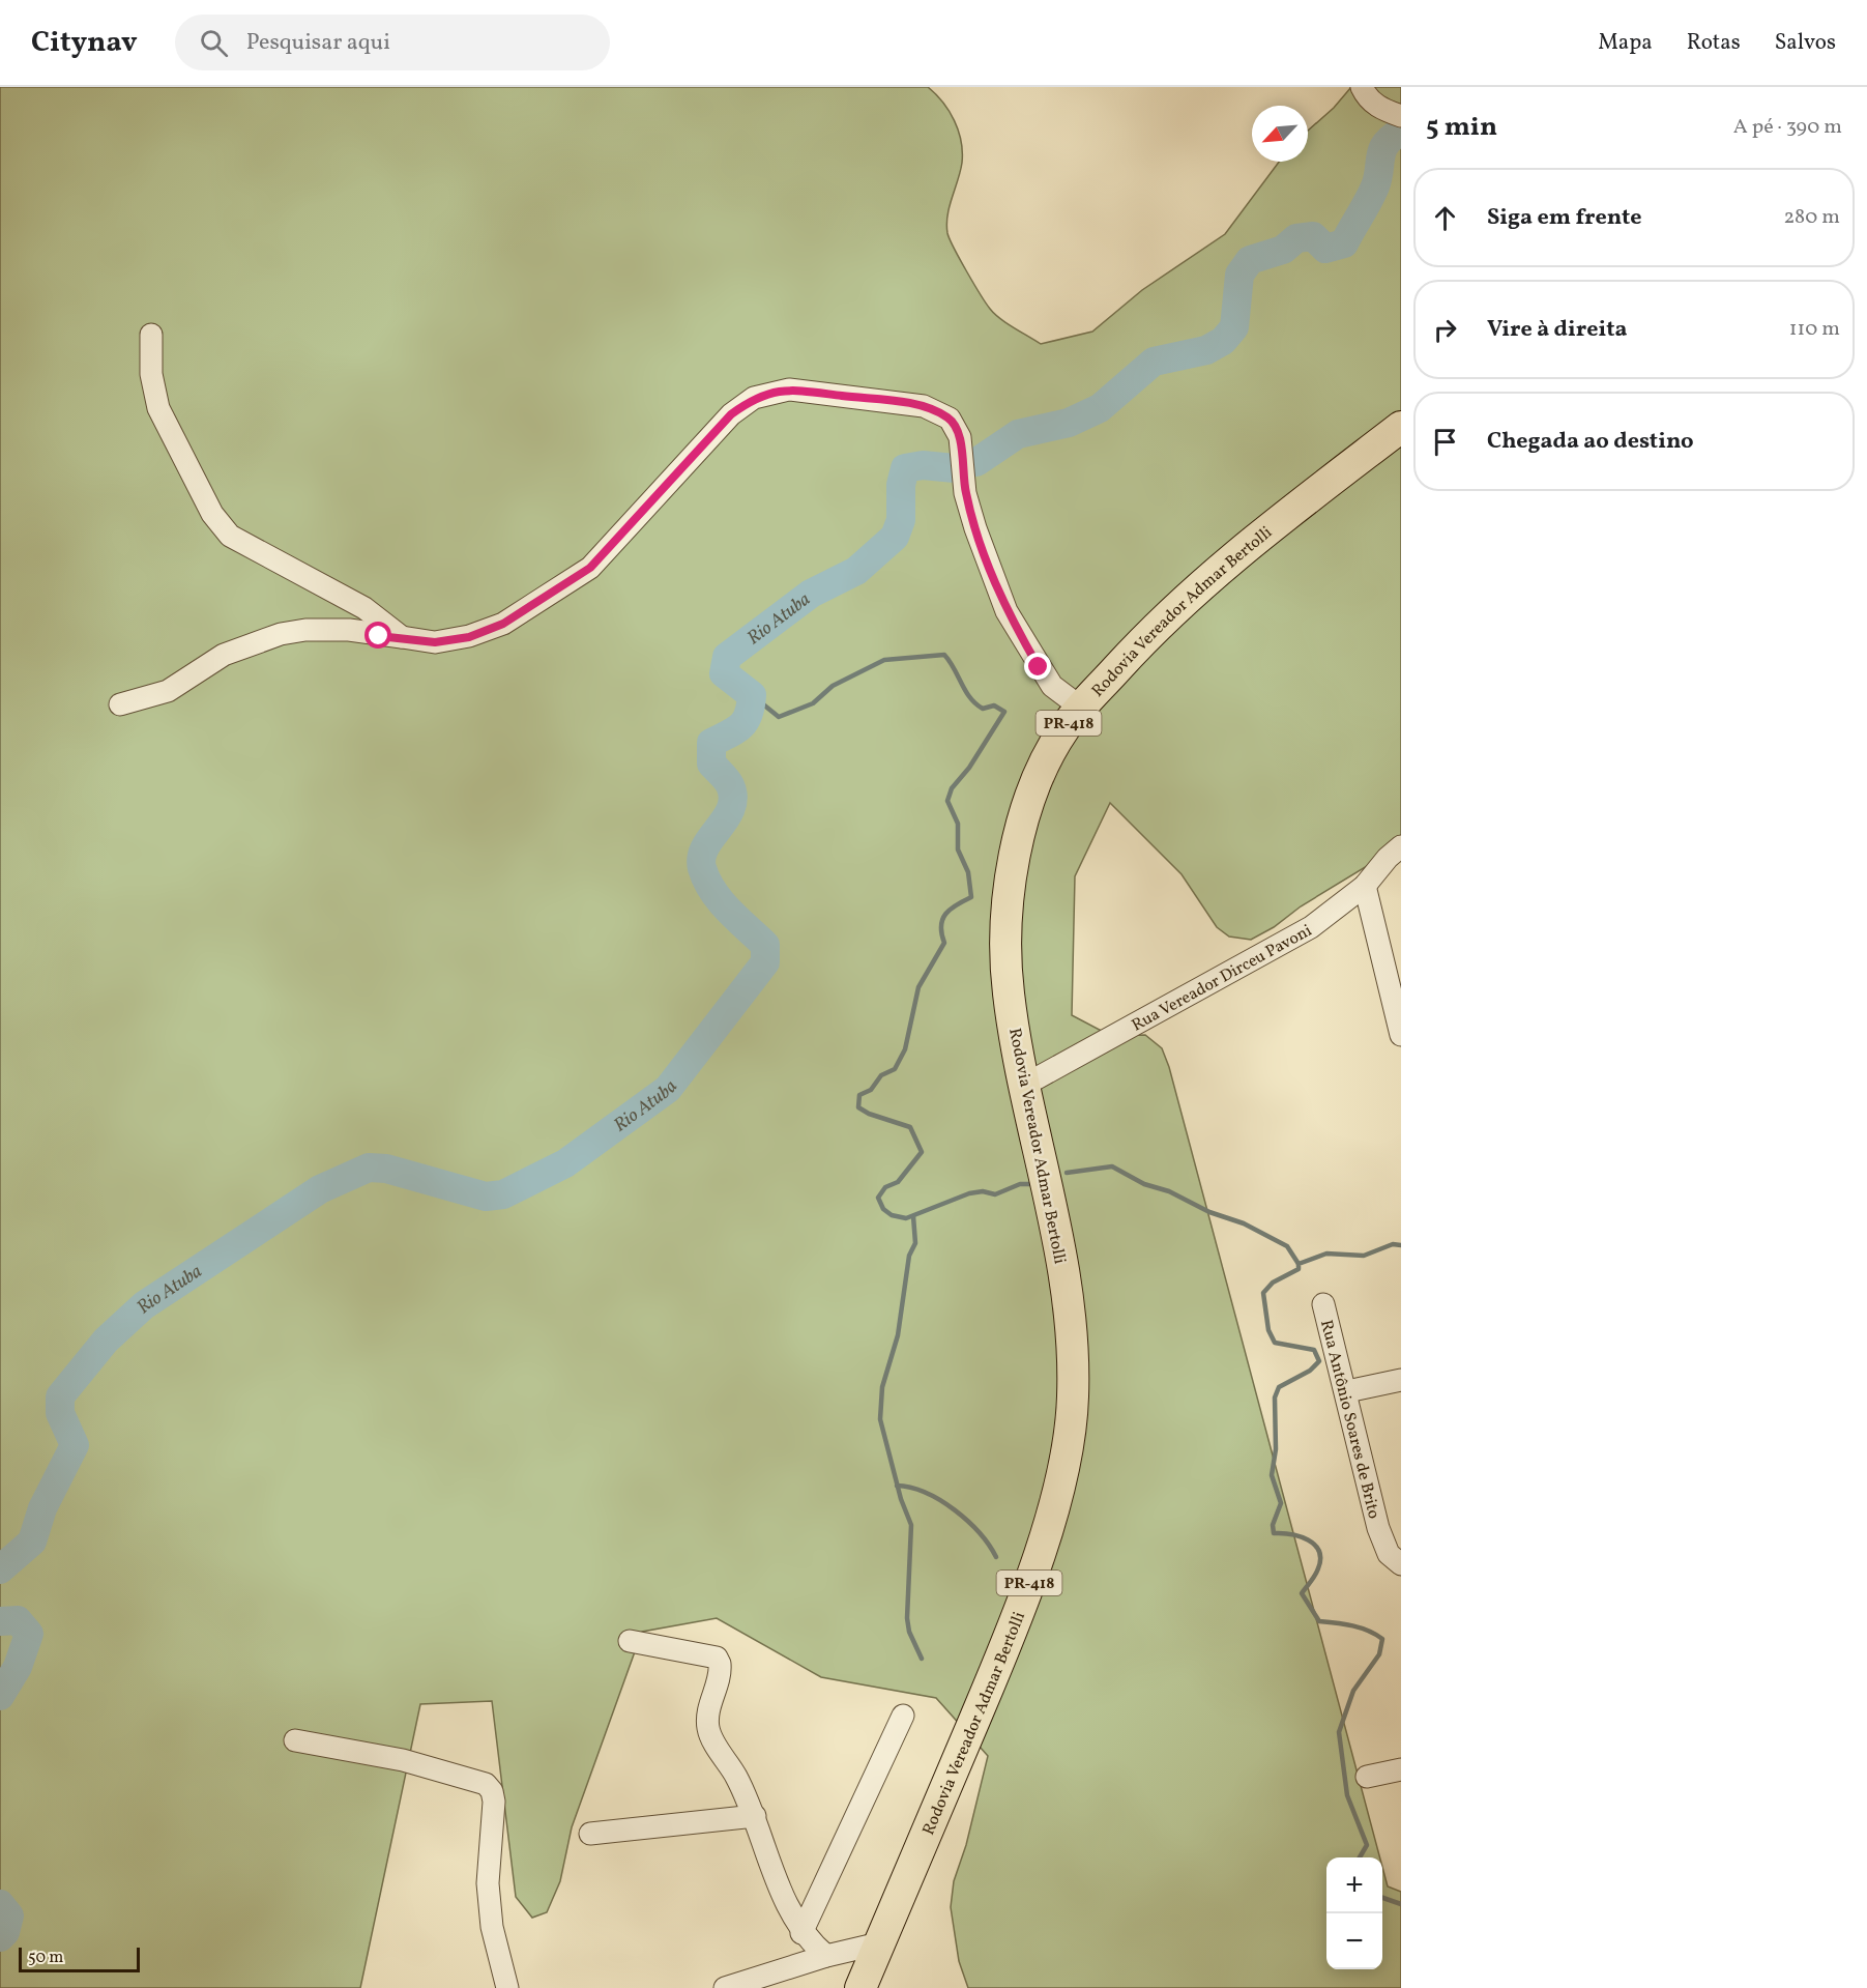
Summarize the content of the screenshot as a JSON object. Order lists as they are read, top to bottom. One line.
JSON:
{"streets":{"highway":["Rodovia Vereador Admar Bertolli","PR-418"],"street":["Rua Vereador Dirceu Pavoni","Rua Antônio Soares de Brito"]},"crossings":[["Rodovia Vereador Admar Bertolli","Rua Vereador Dirceu Pavoni"]],"water":["Rio Atuba"],"scale_bar":"50 m","north":"bottom left","page":{"header":"Citynav","search":"Pesquisar aqui","nav":["Mapa","Rotas","Salvos"],"heading":["5 min","A pé · 390 m"],"list":[["Siga em frente","280 m"],["Vire à direita","110 m"],"Chegada ao destino"],"map_buttons":["+","−"],"scale":"50 m"}}
